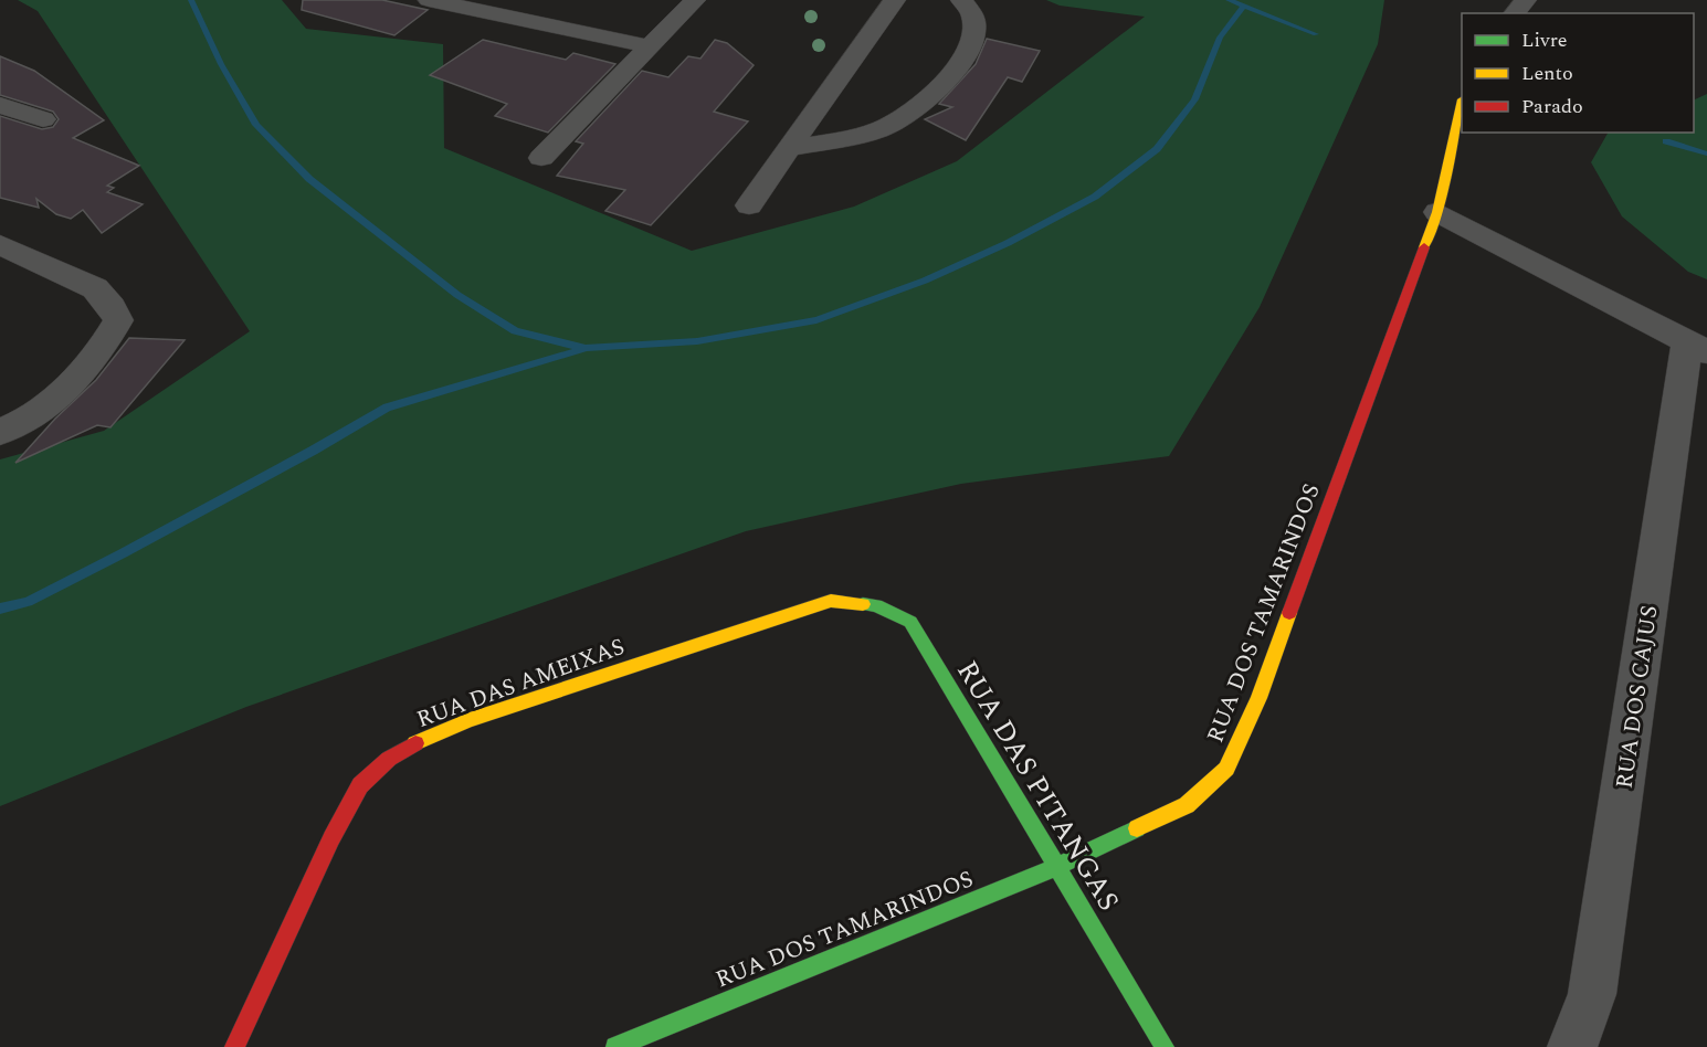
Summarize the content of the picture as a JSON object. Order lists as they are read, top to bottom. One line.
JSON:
{"streets":{"street":["RUA DOS TAMARINDOS","RUA DAS AMEIXAS","RUA DOS CAJUS","RUA DAS PITANGAS"]},"crossings":[["RUA DOS TAMARINDOS","RUA DAS PITANGAS"],["RUA DAS AMEIXAS","RUA DAS PITANGAS"]],"legend":["Livre","Lento","Parado"]}
